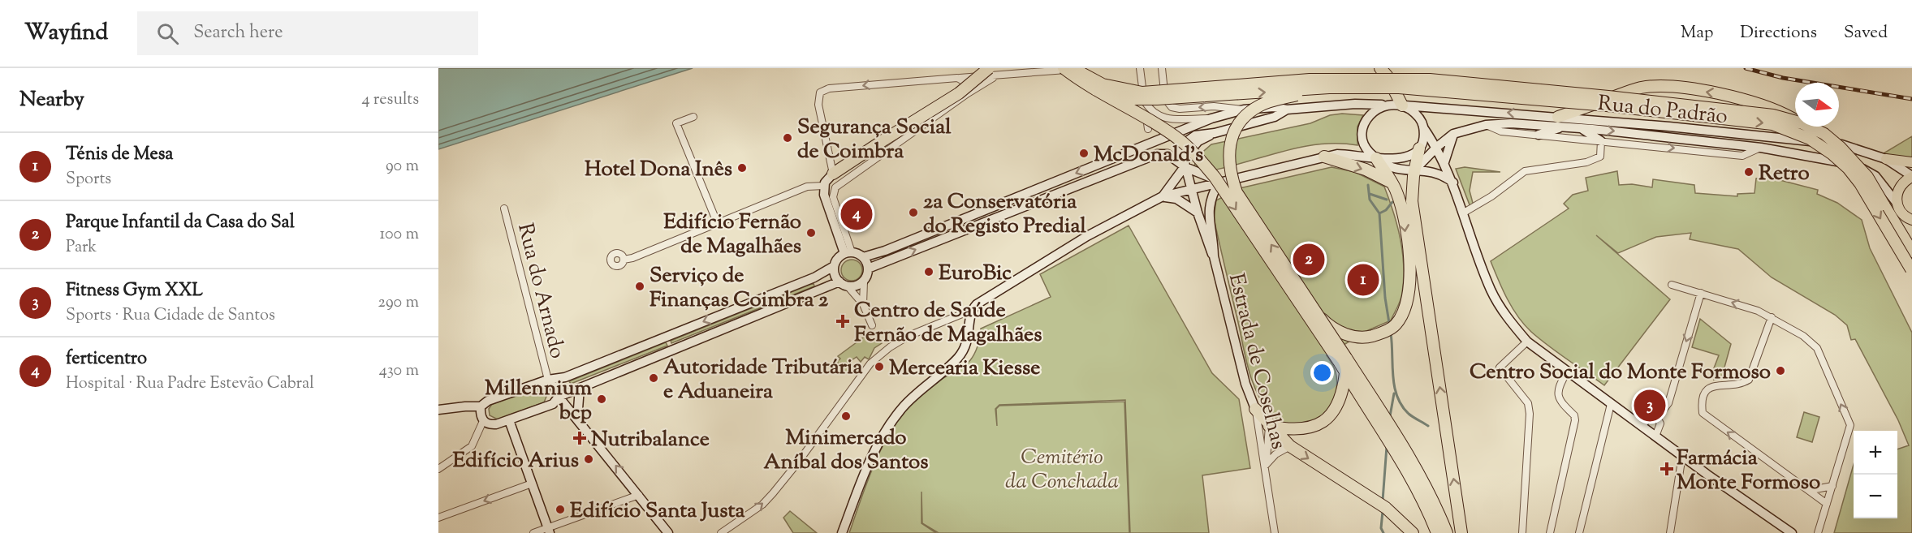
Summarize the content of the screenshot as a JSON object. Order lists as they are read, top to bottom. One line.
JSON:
{"streets":{"main road":["Rua do Padrão","Estrada de Coselhas"],"street":["Rua do Arnado"]},"parks":["Cemitério da Conchada"],"places":{"other":["Segurança Social de Coimbra","McDonald's","Hotel Dona Inês","Retro","2a Conservatória do Registo Predial","Edifício Fernão de Magalhães","EuroBic","Serviço de Finanças Coimbra 2","Mercearia Kiesse","Centro Social do Monte Formoso","Autoridade Tributária e Aduaneira","Millennium bcp","Minimercado Aníbal dos Santos","Edifício Arius","Edifício Santa Justa"],"health":["Centro de Saúde Fernão de Magalhães","Nutribalance","Farmácia Monte Formoso"]},"north":"right","page":{"header":"Wayfind","search":"Search here","nav":["Map","Directions","Saved"],"heading":["Nearby","4 results"],"list":[{"mark":"1","name":"Ténis de Mesa","note":"Sports","value":"90 m"},{"mark":"2","name":"Parque Infantil da Casa do Sal","note":"Park","value":"100 m"},{"mark":"3","name":"Fitness Gym XXL","note":"Sports · Rua Cidade de Santos","value":"290 m"},{"mark":"4","name":"ferticentro","note":"Hospital · Rua Padre Estevão Cabral","value":"430 m"}],"pins":["4","2","1","3"],"map_buttons":["+","−"]}}
